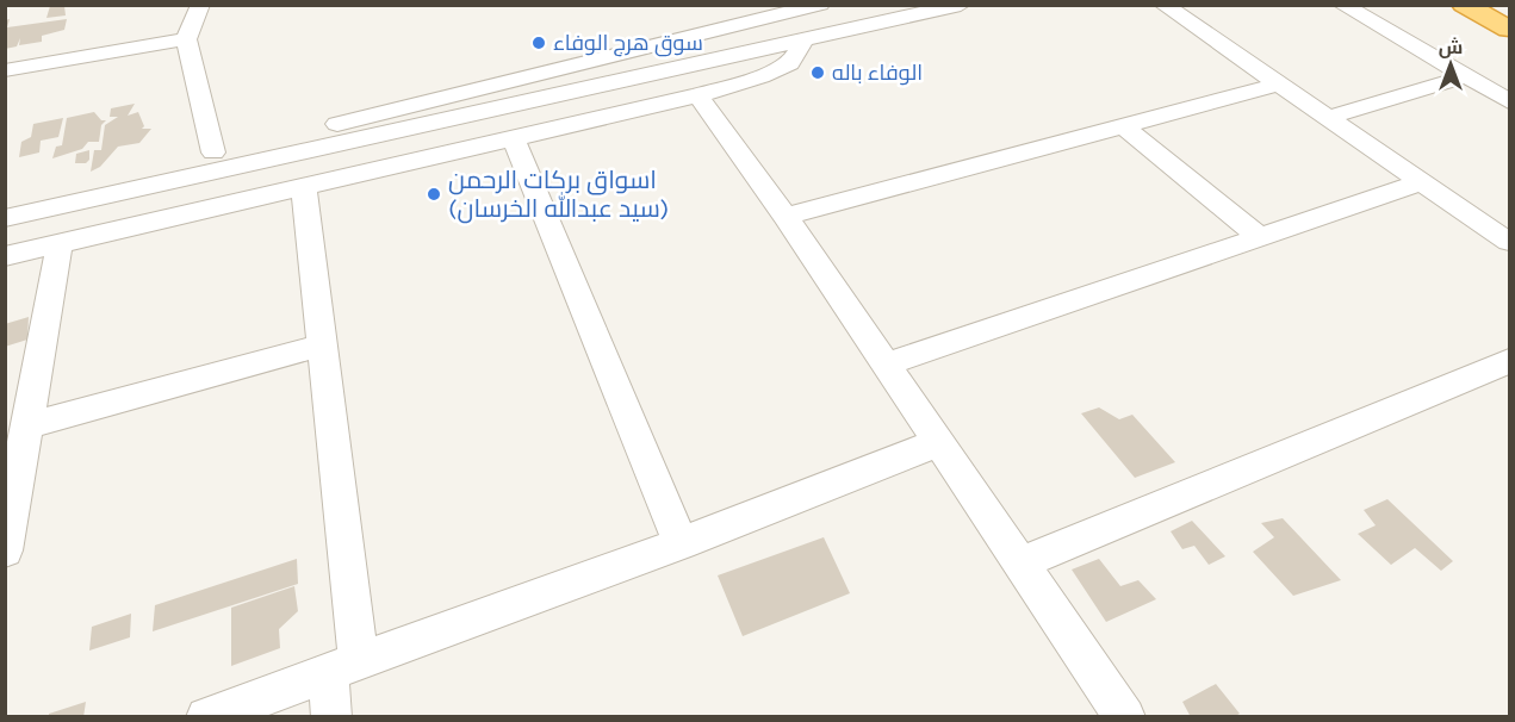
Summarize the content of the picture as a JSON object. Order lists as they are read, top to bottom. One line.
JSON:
{"places":["سوق هرج الوفاء","الوفاء باله","اسواق بركات الرحمن (سيد عبدالله الخرسان)"],"north":"top"}
